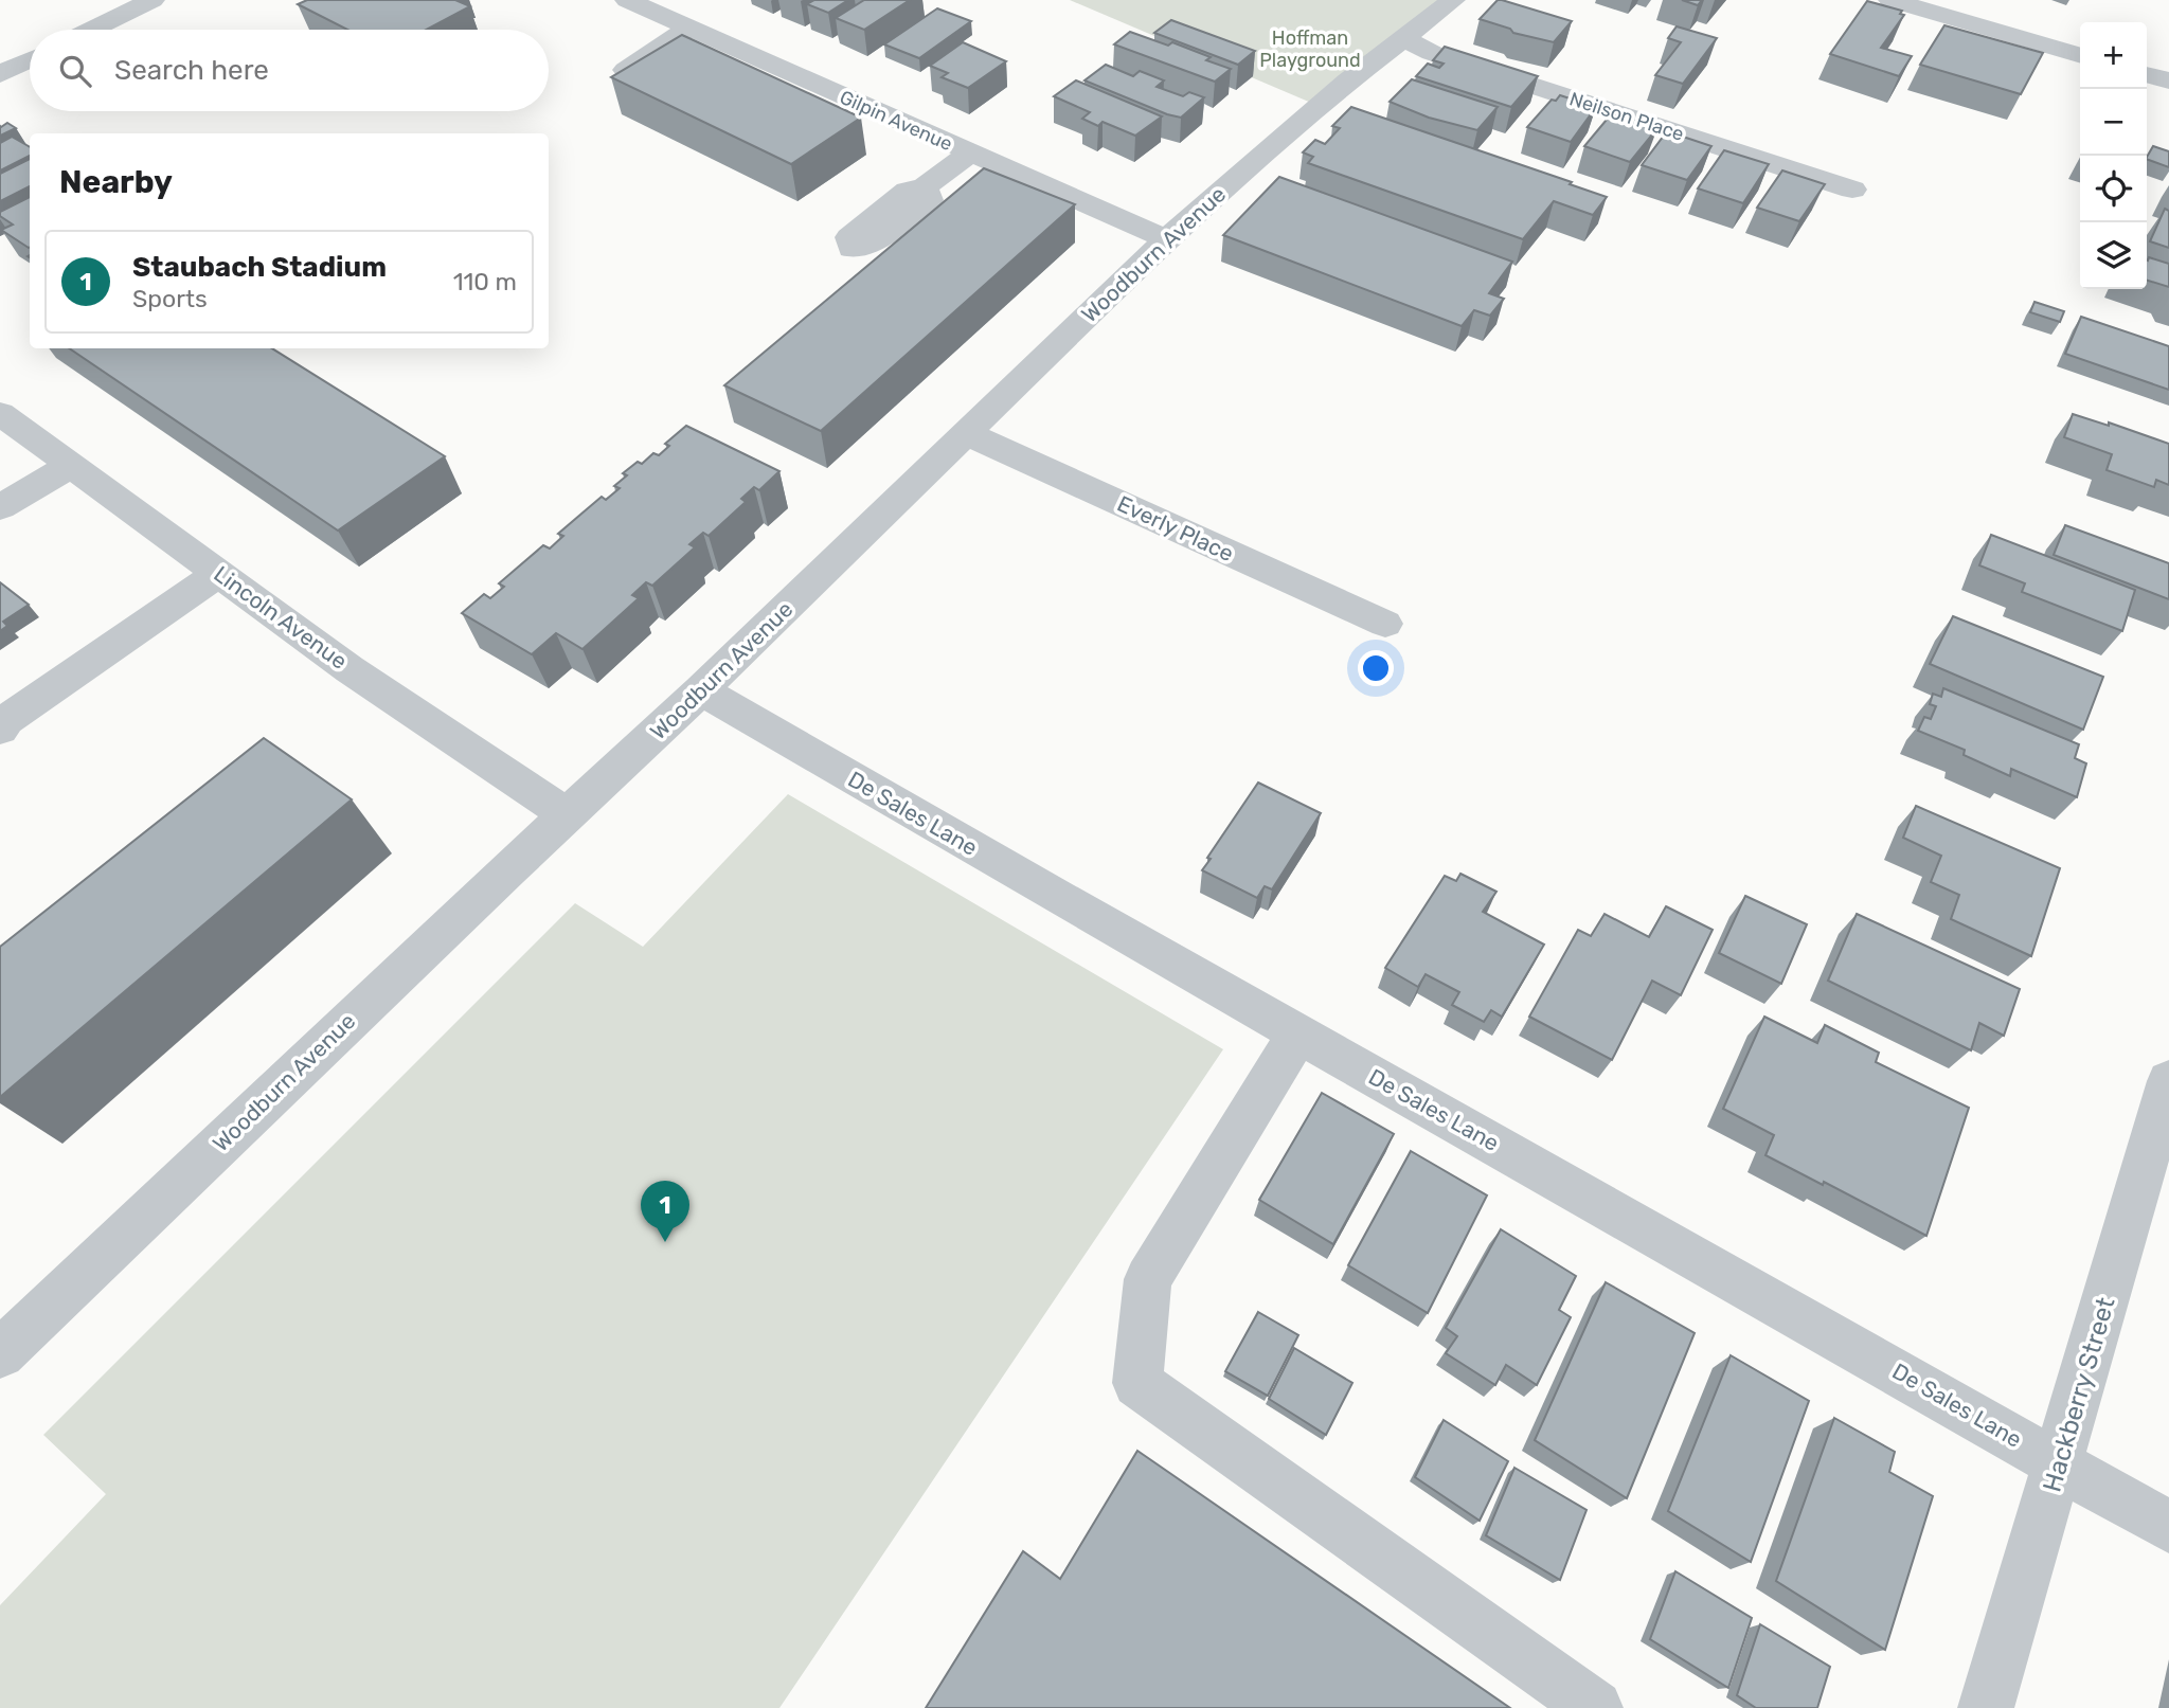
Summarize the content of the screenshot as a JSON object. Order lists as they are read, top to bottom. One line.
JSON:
{"streets":{"street":["Neilson Place","Gilpin Avenue","Woodburn Avenue","Everly Place","Lincoln Avenue","De Sales Lane","Hackberry Street"]},"crossings":[["Neilson Place","Woodburn Avenue"],["Gilpin Avenue","Woodburn Avenue"],["Woodburn Avenue","Everly Place"],["Woodburn Avenue","Lincoln Avenue"],["Woodburn Avenue","De Sales Lane"],["De Sales Lane","Hackberry Street"]],"parks":["Hoffman Playground"],"page":{"map_buttons":["+","−"],"search":"Search here","heading":"Nearby","list":[{"mark":"1","name":"Staubach Stadium","note":"Sports","value":"110 m"}],"pins":"1"}}
